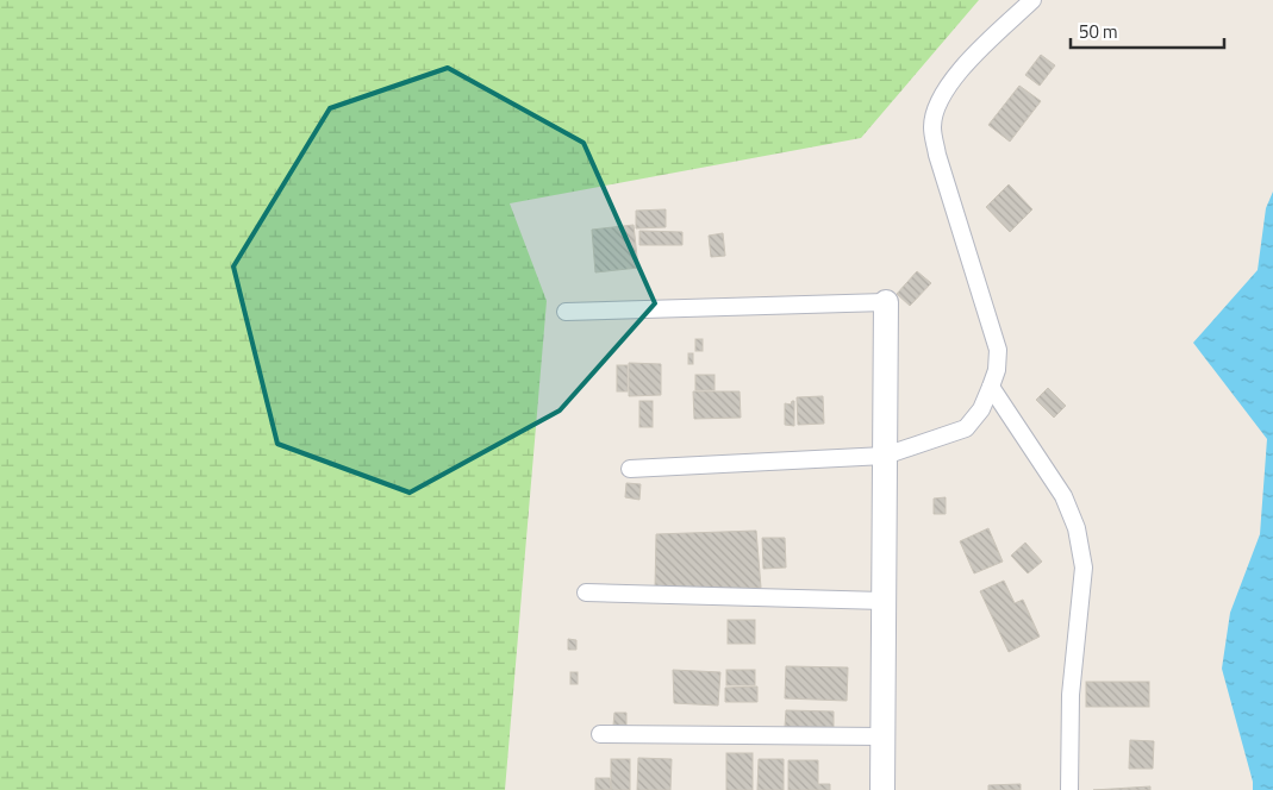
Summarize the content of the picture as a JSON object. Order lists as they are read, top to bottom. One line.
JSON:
{"scale_bar":"50 m"}
